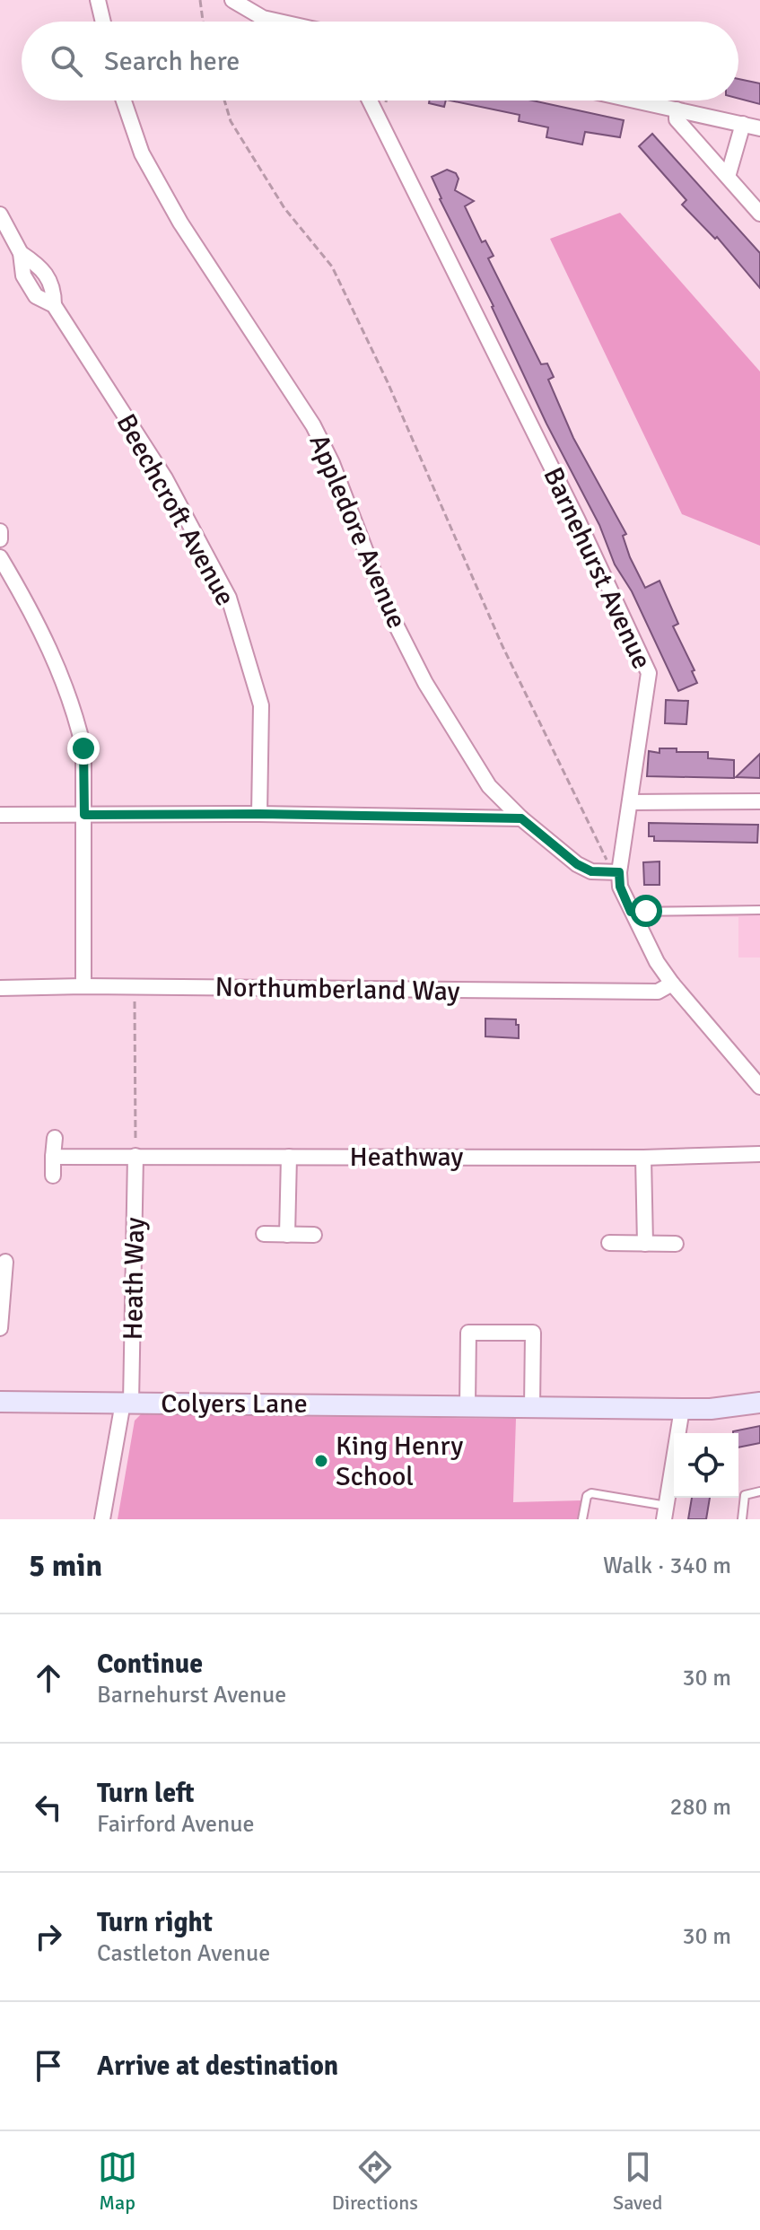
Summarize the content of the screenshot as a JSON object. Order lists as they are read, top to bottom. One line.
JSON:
{"streets":{"street":["Beechcroft Avenue","Appledore Avenue","Barnehurst Avenue","Northumberland Way","Heathway","Heath Way","Colyers Lane"]},"crossings":[["Appledore Avenue","Barnehurst Avenue"],["Barnehurst Avenue","Northumberland Way"],["Heathway","Heath Way"],["Heath Way","Colyers Lane"]],"places":["King Henry School"],"page":{"search":"Search here","heading":["5 min","Walk · 340 m"],"list":[["Continue","Barnehurst Avenue","30 m"],["Turn left","Fairford Avenue","280 m"],["Turn right","Castleton Avenue","30 m"],"Arrive at destination"],"nav":["Map","Directions","Saved"]}}
